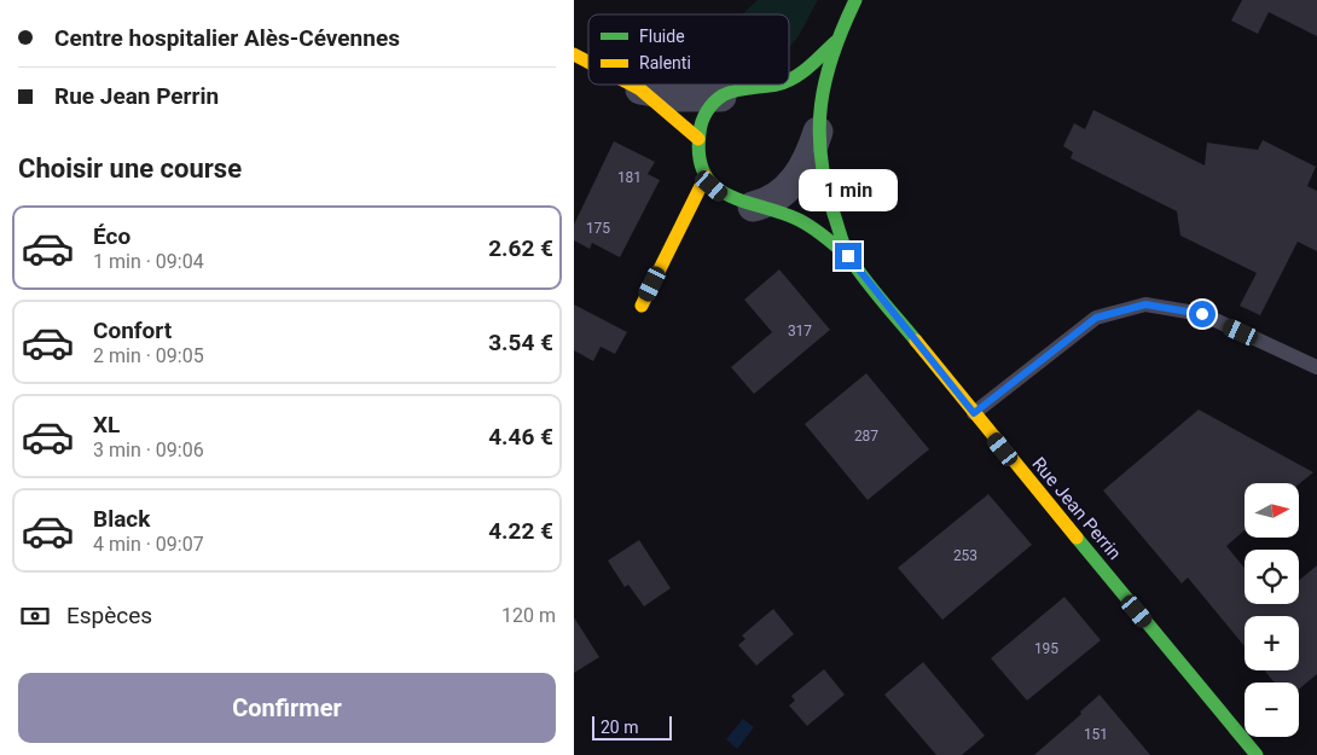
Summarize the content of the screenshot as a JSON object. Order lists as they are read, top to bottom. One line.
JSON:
{"streets":{"street":["Rue Jean Perrin"]},"house_numbers":["181","175","317","287","253","195","151"],"legend":["Fluide","Ralenti"],"scale_bar":"20 m","north":"right","page":{"banner":["Centre hospitalier Alès-Cévennes","Rue Jean Perrin"],"heading":"Choisir une course","bubble":"1 min","list":[{"name":"Éco","note":"1 min · 09:04","value":"2.62 €"},{"name":"Confort","note":"2 min · 09:05","value":"3.54 €"},{"name":"XL","note":"3 min · 09:06","value":"4.46 €"},{"name":"Black","note":"4 min · 09:07","value":"4.22 €"}],"map_buttons":["+","−"],"pay":["Espèces","120 m"],"buttons":"Confirmer","scale":"20 m"}}
